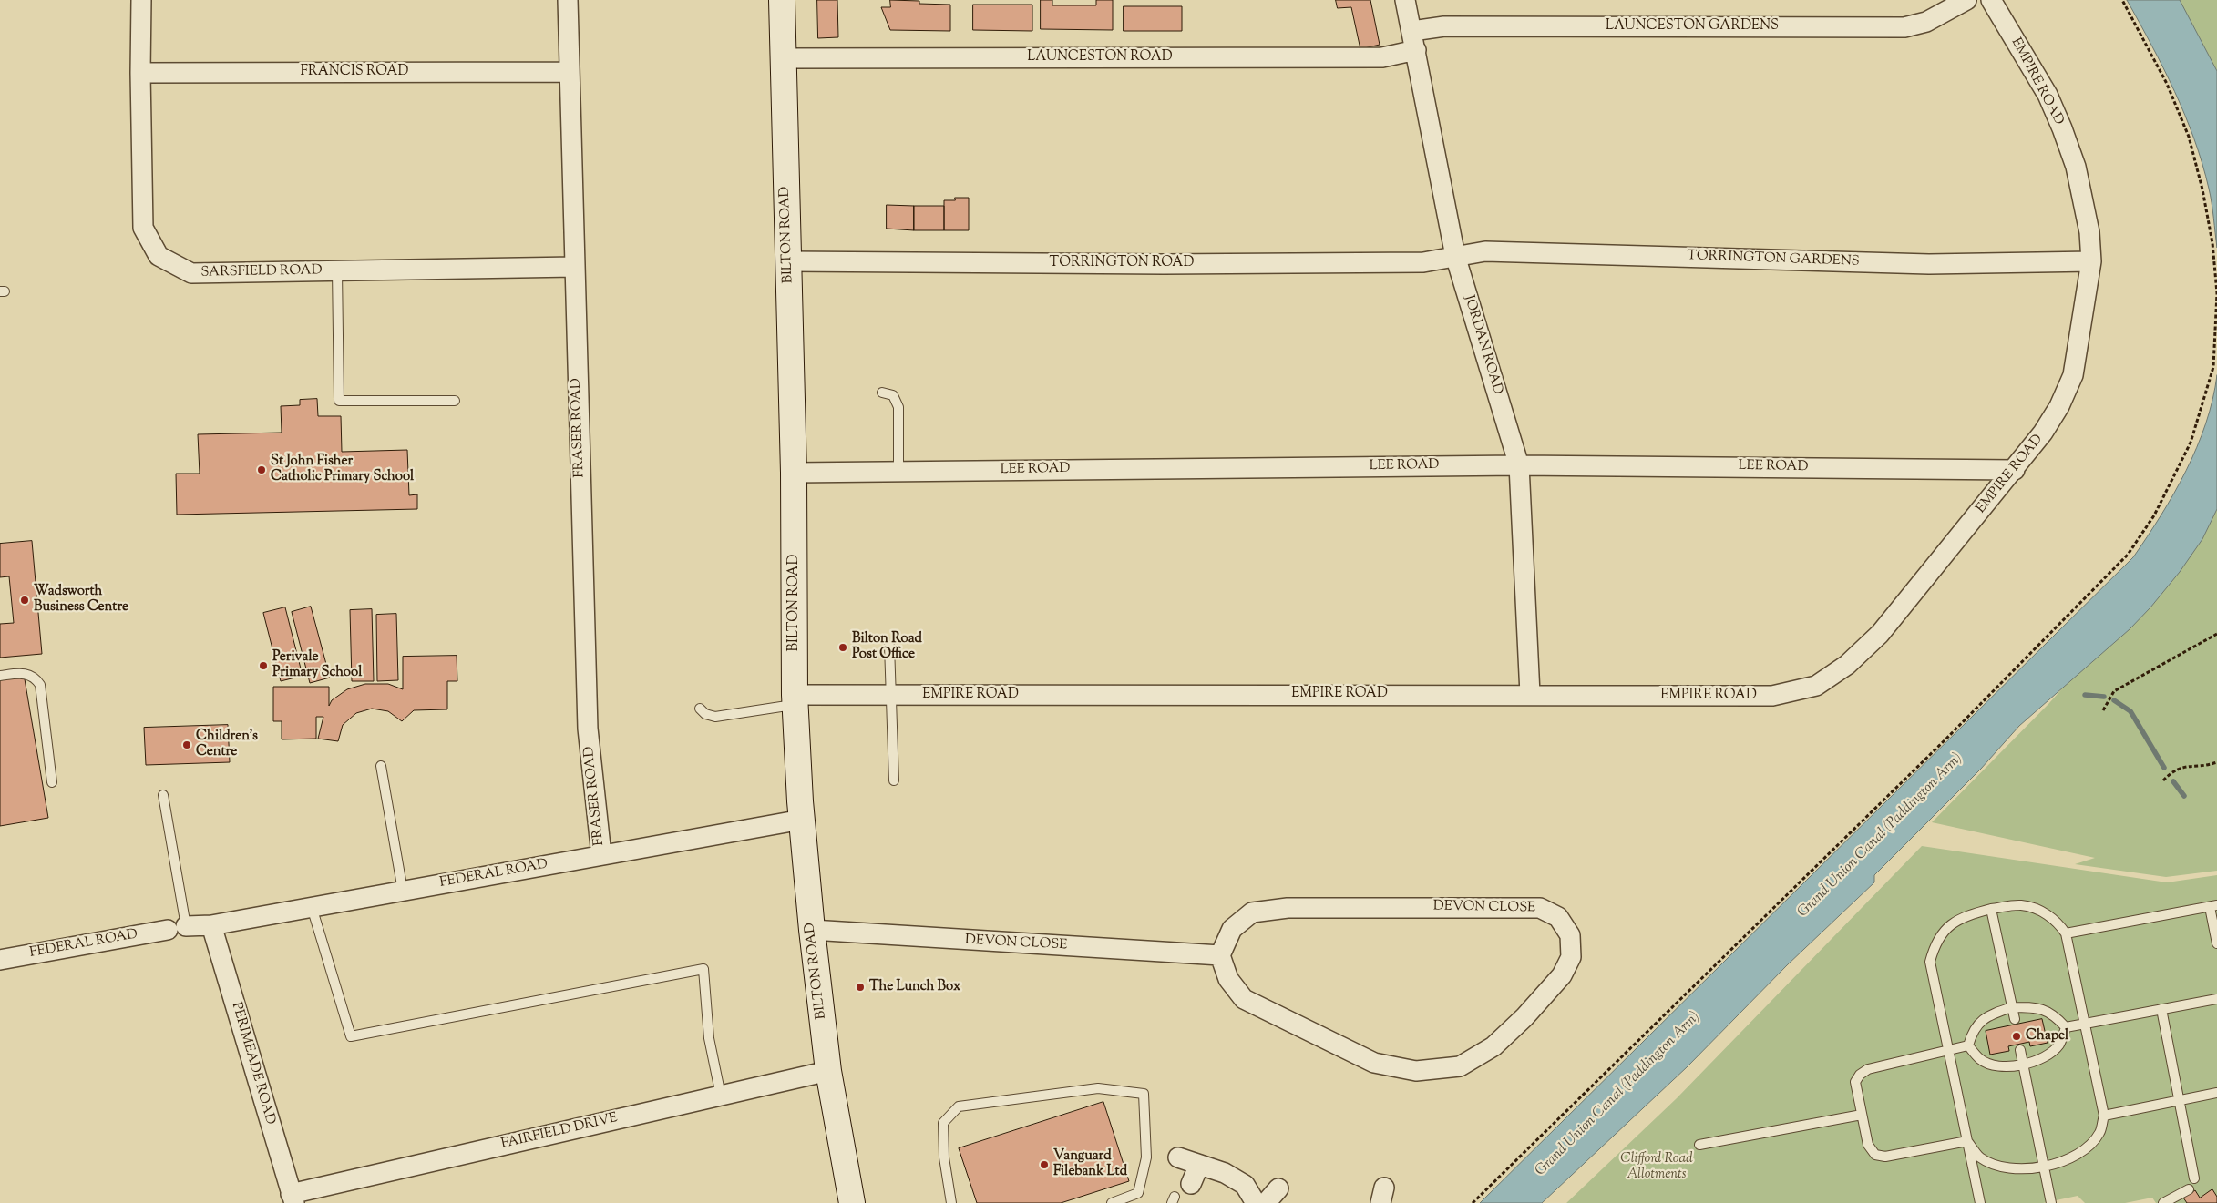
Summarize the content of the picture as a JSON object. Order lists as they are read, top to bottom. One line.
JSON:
{"streets":{"street":["LAUNCESTON GARDENS","LAUNCESTON ROAD","FRANCIS ROAD","EMPIRE ROAD","BILTON ROAD","TORRINGTON GARDENS","TORRINGTON ROAD","SARSFIELD ROAD","JORDAN ROAD","FRASER ROAD","LEE ROAD","FEDERAL ROAD","DEVON CLOSE","PERIMEADE ROAD","FAIRFIELD DRIVE"]},"crossings":[["LAUNCESTON GARDENS","JORDAN ROAD"],["LAUNCESTON ROAD","BILTON ROAD"],["LAUNCESTON ROAD","JORDAN ROAD"],["FRANCIS ROAD","SARSFIELD ROAD"],["FRANCIS ROAD","FRASER ROAD"],["EMPIRE ROAD","BILTON ROAD"],["EMPIRE ROAD","TORRINGTON GARDENS"],["EMPIRE ROAD","JORDAN ROAD"],["EMPIRE ROAD","LEE ROAD"],["BILTON ROAD","TORRINGTON ROAD"],["BILTON ROAD","LEE ROAD"],["BILTON ROAD","FEDERAL ROAD"],["BILTON ROAD","DEVON CLOSE"],["BILTON ROAD","FAIRFIELD DRIVE"],["TORRINGTON GARDENS","TORRINGTON ROAD"],["TORRINGTON GARDENS","JORDAN ROAD"],["TORRINGTON ROAD","JORDAN ROAD"],["SARSFIELD ROAD","FRASER ROAD"],["JORDAN ROAD","LEE ROAD"],["FRASER ROAD","FEDERAL ROAD"],["FEDERAL ROAD","PERIMEADE ROAD"],["PERIMEADE ROAD","FAIRFIELD DRIVE"]],"water":["Grand Union Canal (Paddington Arm)"],"parks":["Clifford Road Allotments"],"places":["St John Fisher Catholic Primary School","Wadsworth Business Centre","Bilton Road Post Office","Perivale Primary School","Children's Centre","The Lunch Box","Chapel","Vanguard Filebank Ltd"]}
